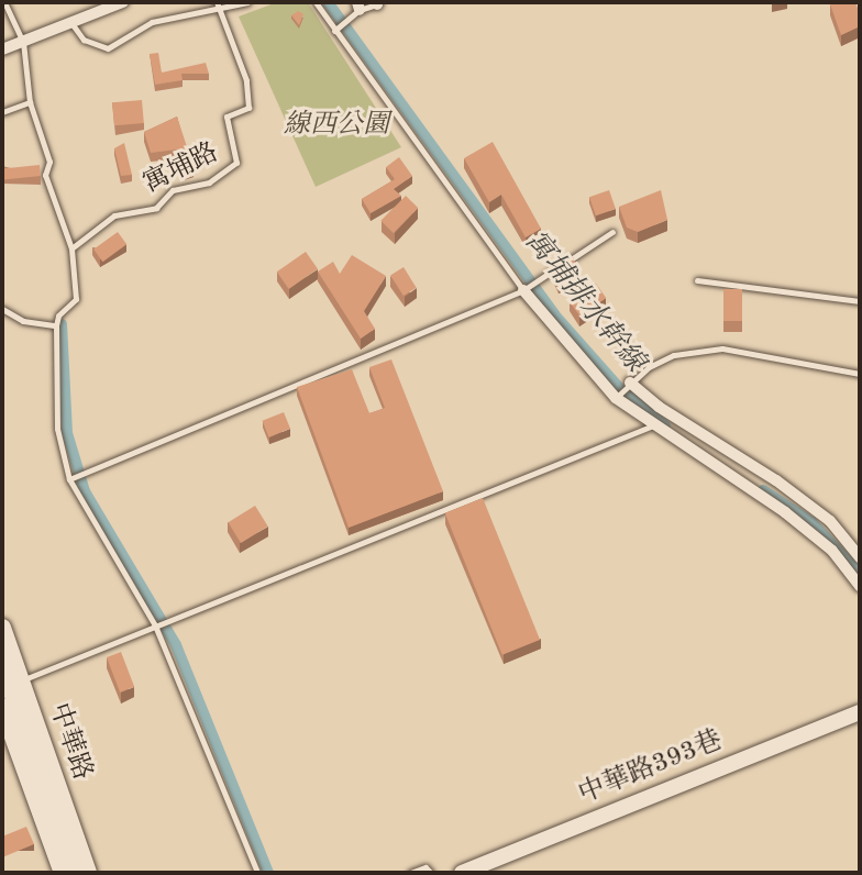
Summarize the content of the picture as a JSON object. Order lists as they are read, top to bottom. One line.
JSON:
{"streets":{"main road":["中華路"],"street":["中華路393巷"],"lane":["寓埔路"]},"water":["寓埔排水幹線"],"parks":["線西公園"]}
